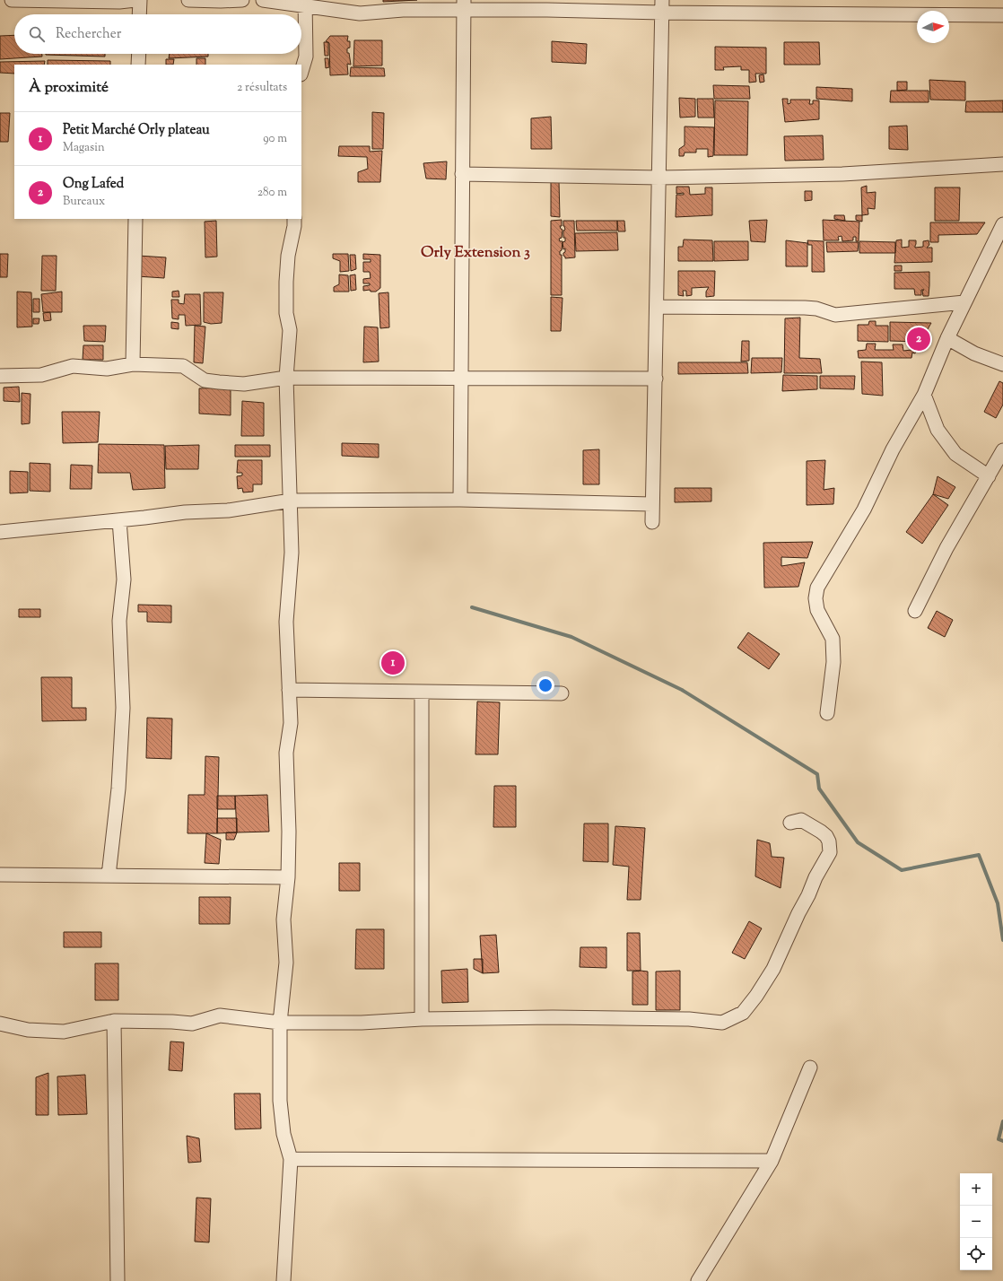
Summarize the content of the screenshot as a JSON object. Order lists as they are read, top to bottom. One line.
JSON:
{"districts":["Orly Extension 3"],"north":"right","page":{"search":"Rechercher","heading":["À proximité","2 résultats"],"list":[{"mark":"1","name":"Petit Marché Orly plateau","note":"Magasin","value":"90 m"},{"mark":"2","name":"Ong Lafed","note":"Bureaux","value":"280 m"}],"pins":["2","1"],"map_buttons":["+","−"]}}
